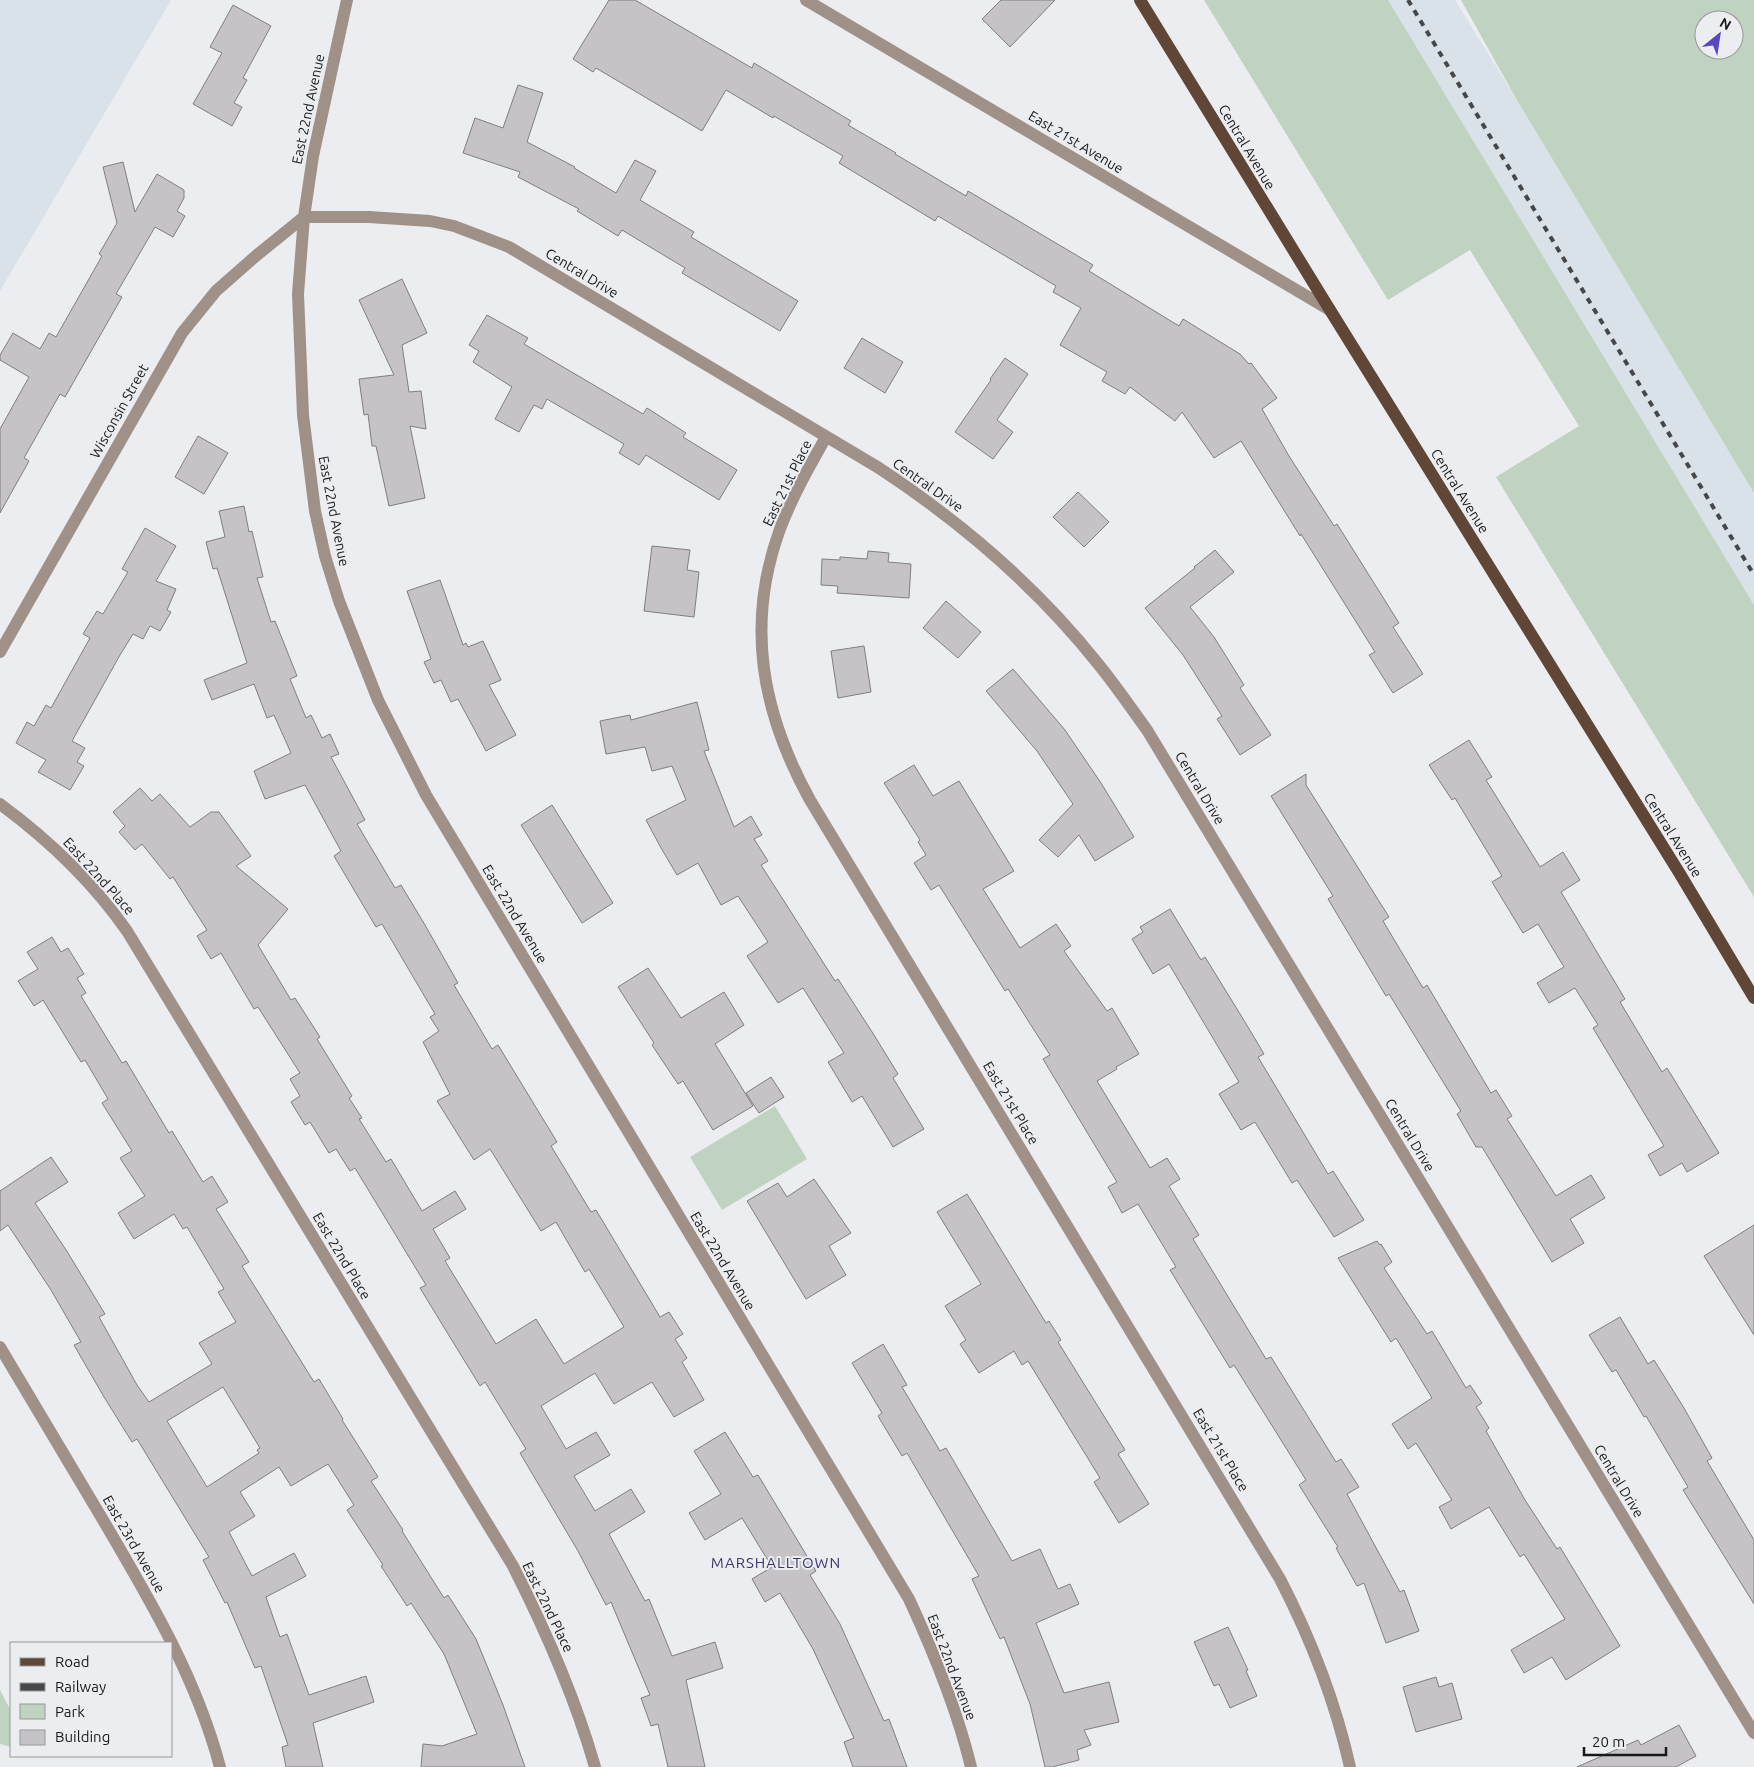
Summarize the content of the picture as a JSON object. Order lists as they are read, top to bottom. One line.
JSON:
{"streets":{"main road":["Central Avenue"],"street":["East 22nd Avenue","East 21st Avenue","Central Drive","Wisconsin Street","East 21st Place","East 22nd Place","East 23rd Avenue"]},"crossings":[["East 22nd Avenue","Central Drive"],["East 22nd Avenue","Wisconsin Street"],["East 21st Avenue","Central Avenue"],["Central Drive","Wisconsin Street"],["Central Drive","East 21st Place"]],"districts":["MARSHALLTOWN"],"legend":["Road","Railway","Park","Building"],"scale_bar":"20 m","north":"top right"}
